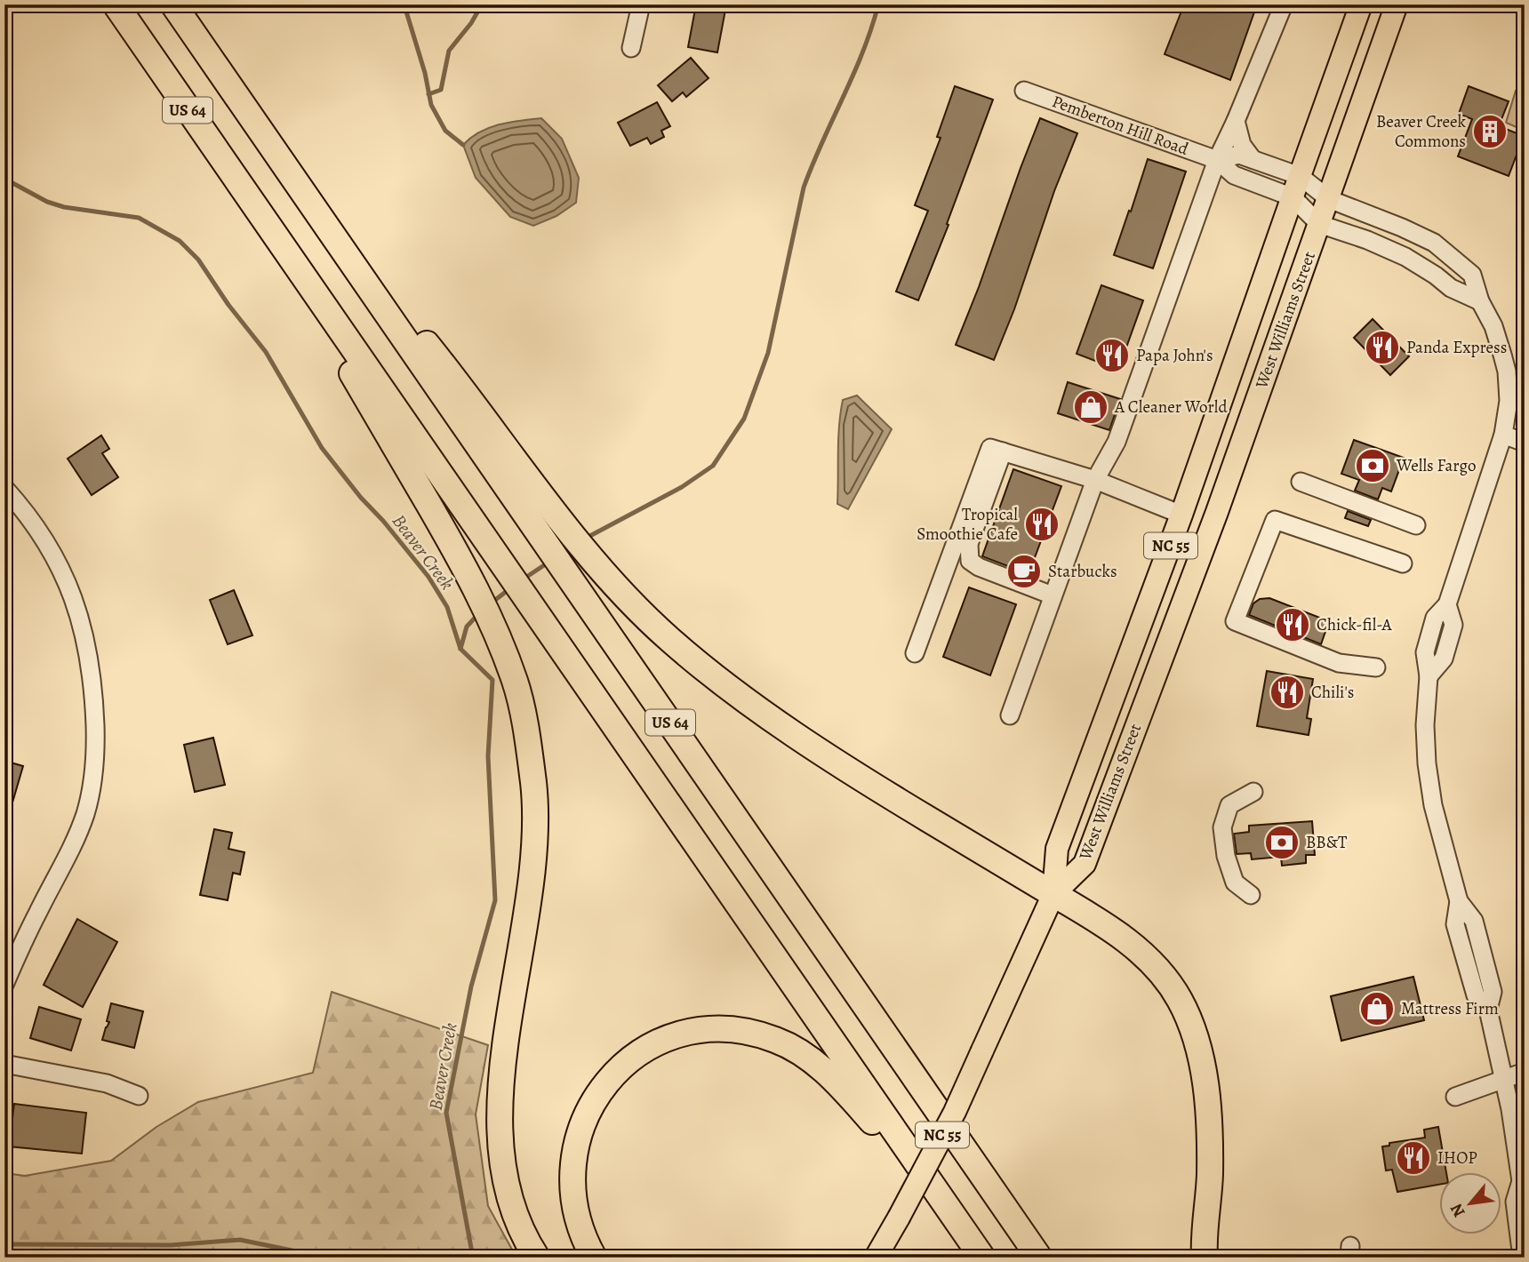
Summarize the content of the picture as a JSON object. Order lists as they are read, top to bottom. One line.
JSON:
{"streets":{"highway":["US 64"],"main road":["West Williams Street","NC 55"],"street":["Pemberton Hill Road"]},"crossings":[["Pemberton Hill Road","West Williams Street"],["West Williams Street","NC 55"]],"water":["Beaver Creek"],"places":{"building":["Beaver Creek Commons"],"restaurant":["Panda Express","Papa John's","Tropical Smoothie Cafe","Chick-fil-A","Chili's","IHOP"],"shop":["A Cleaner World","Mattress Firm"],"bank":["Wells Fargo","BB&T"],"cafe":["Starbucks"]},"north":"bottom left"}
